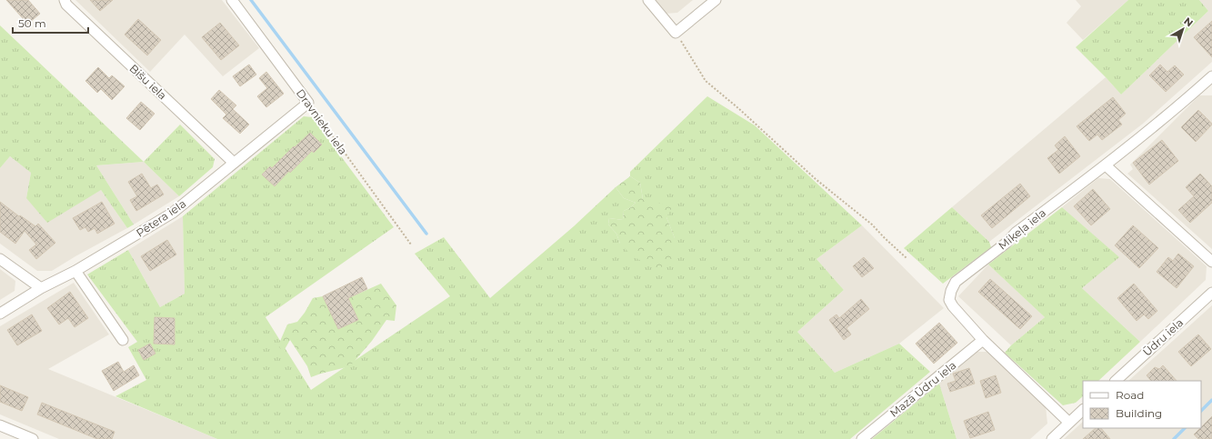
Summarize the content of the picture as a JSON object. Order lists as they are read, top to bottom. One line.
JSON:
{"streets":{"street":["Bišu iela","Dravnieku iela","Pētera iela","Miķeļa iela","Ūdru iela","Mazā Ūdru iela"]},"crossings":[["Bišu iela","Pētera iela"],["Dravnieku iela","Pētera iela"],["Miķeļa iela","Mazā Ūdru iela"]],"legend":["Road","Building"],"scale_bar":"50 m","north":"top right"}
